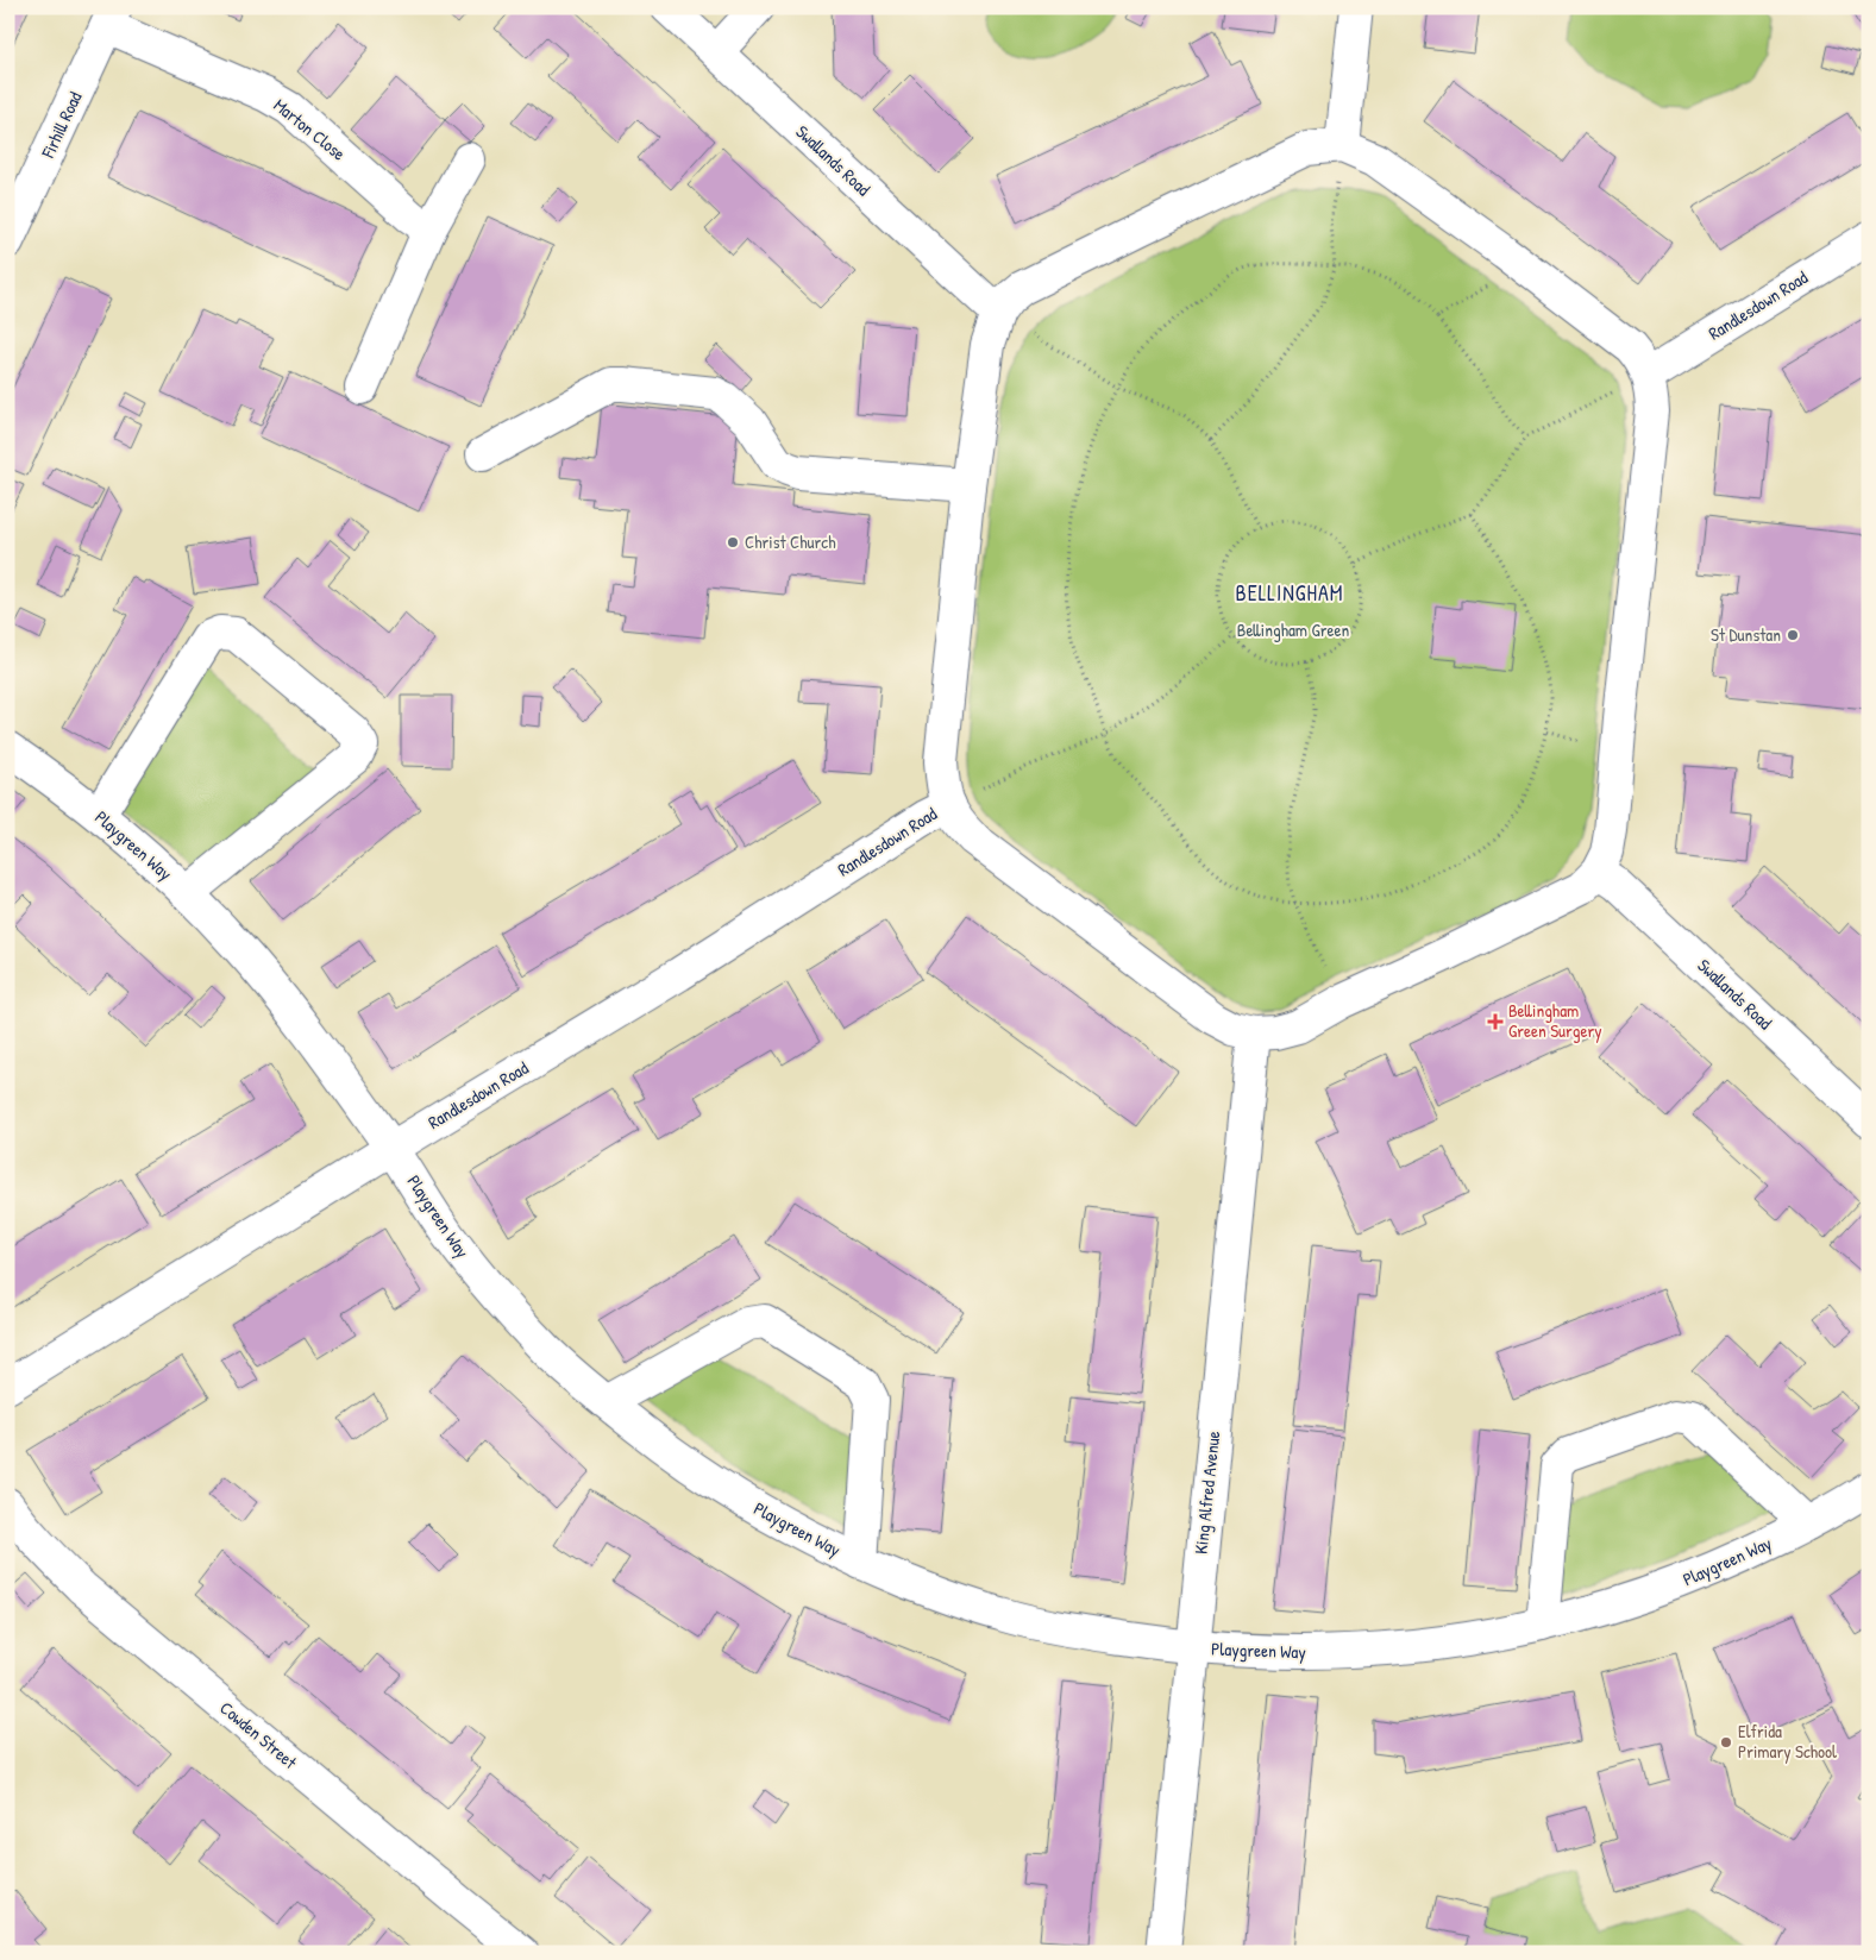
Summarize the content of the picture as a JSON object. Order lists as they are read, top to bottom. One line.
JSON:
{"streets":{"street":["Firhill Road","Marton Close","Swallands Road","Randlesdown Road","Playgreen Way","King Alfred Avenue","Cowden Street"]},"crossings":[["Firhill Road","Marton Close"],["Randlesdown Road","Playgreen Way"],["Playgreen Way","King Alfred Avenue"]],"districts":["BELLINGHAM"],"parks":["Bellingham Green"],"places":{"other":["Christ Church","St Dunstan","Elfrida Primary School"],"health":["Bellingham Green Surgery"]}}
